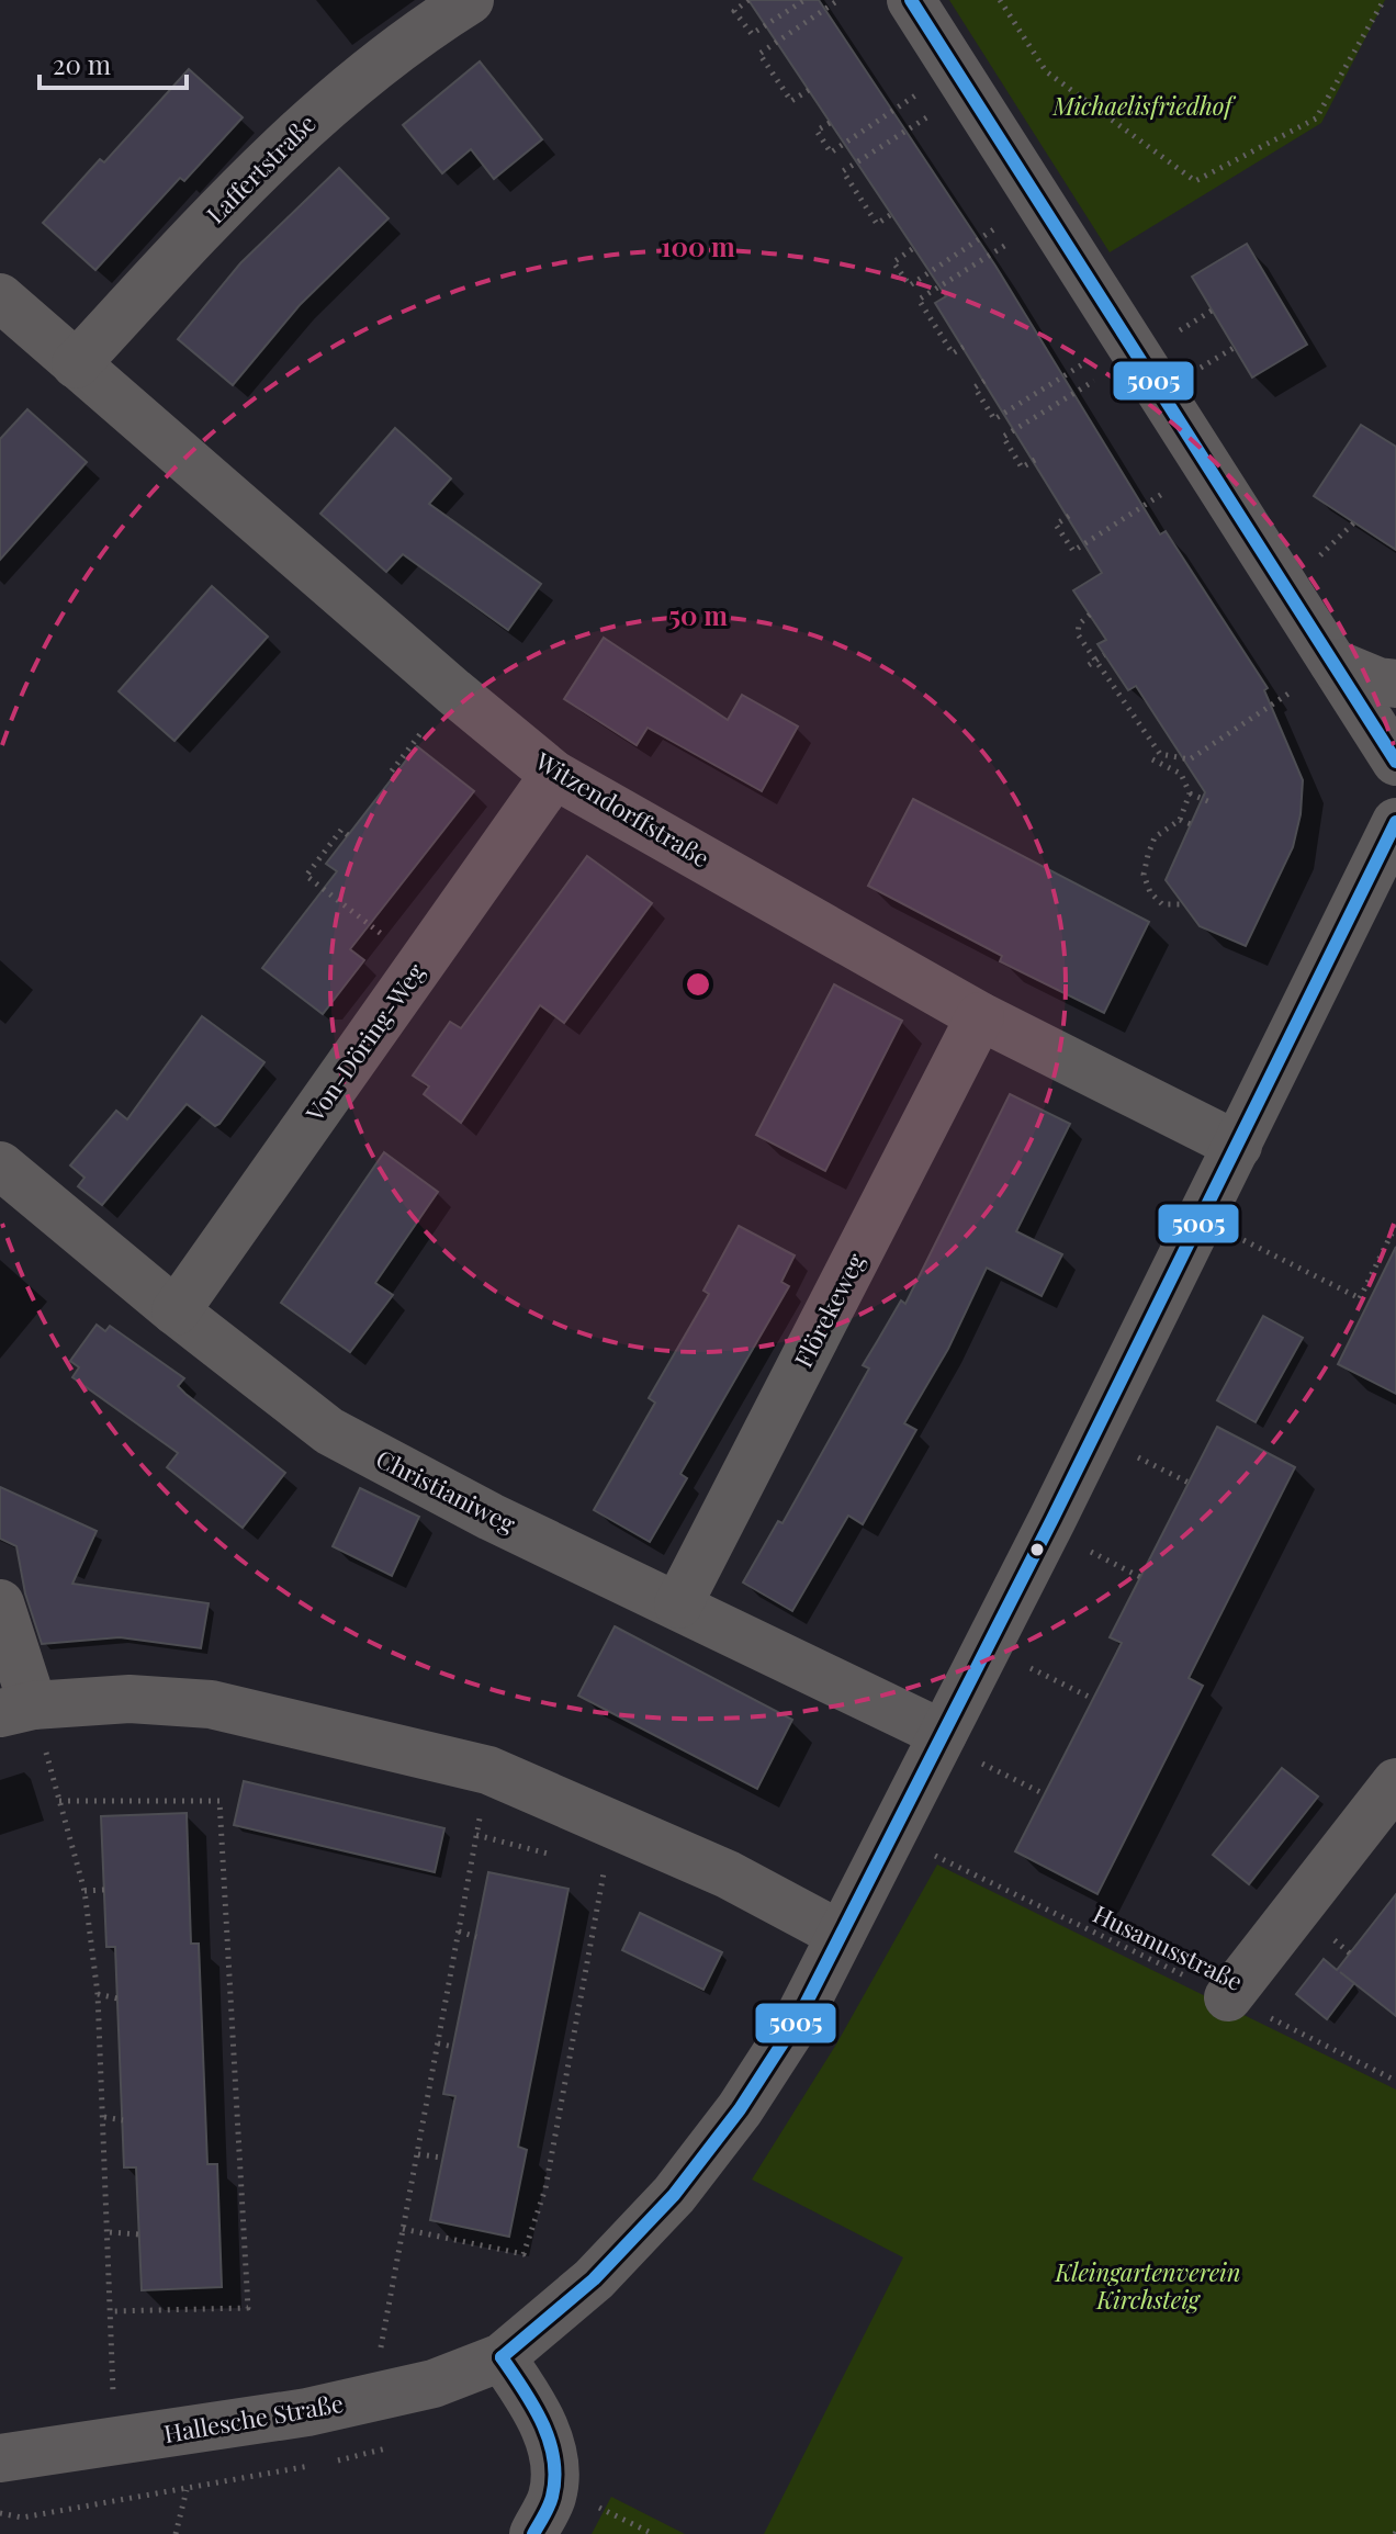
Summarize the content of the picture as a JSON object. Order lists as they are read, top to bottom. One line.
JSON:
{"streets":{"street":["Laffertstraße","Witzendorffstraße","Von-Döring-Weg","Flörekeweg","Christianiweg","Hallesche Straße"],"path":["Husanusstraße"]},"crossings":[["Laffertstraße","Witzendorffstraße"],["Witzendorffstraße","Von-Döring-Weg"],["Witzendorffstraße","Flörekeweg"],["Witzendorffstraße","Hallesche Straße"],["Von-Döring-Weg","Christianiweg"],["Flörekeweg","Christianiweg"],["Christianiweg","Hallesche Straße"]],"parks":["Michaelisfriedhof","Kleingartenverein Kirchsteig"],"lines":["transit line 5005"],"scale_bar":"20 m","rings":["100 m","50 m"]}
